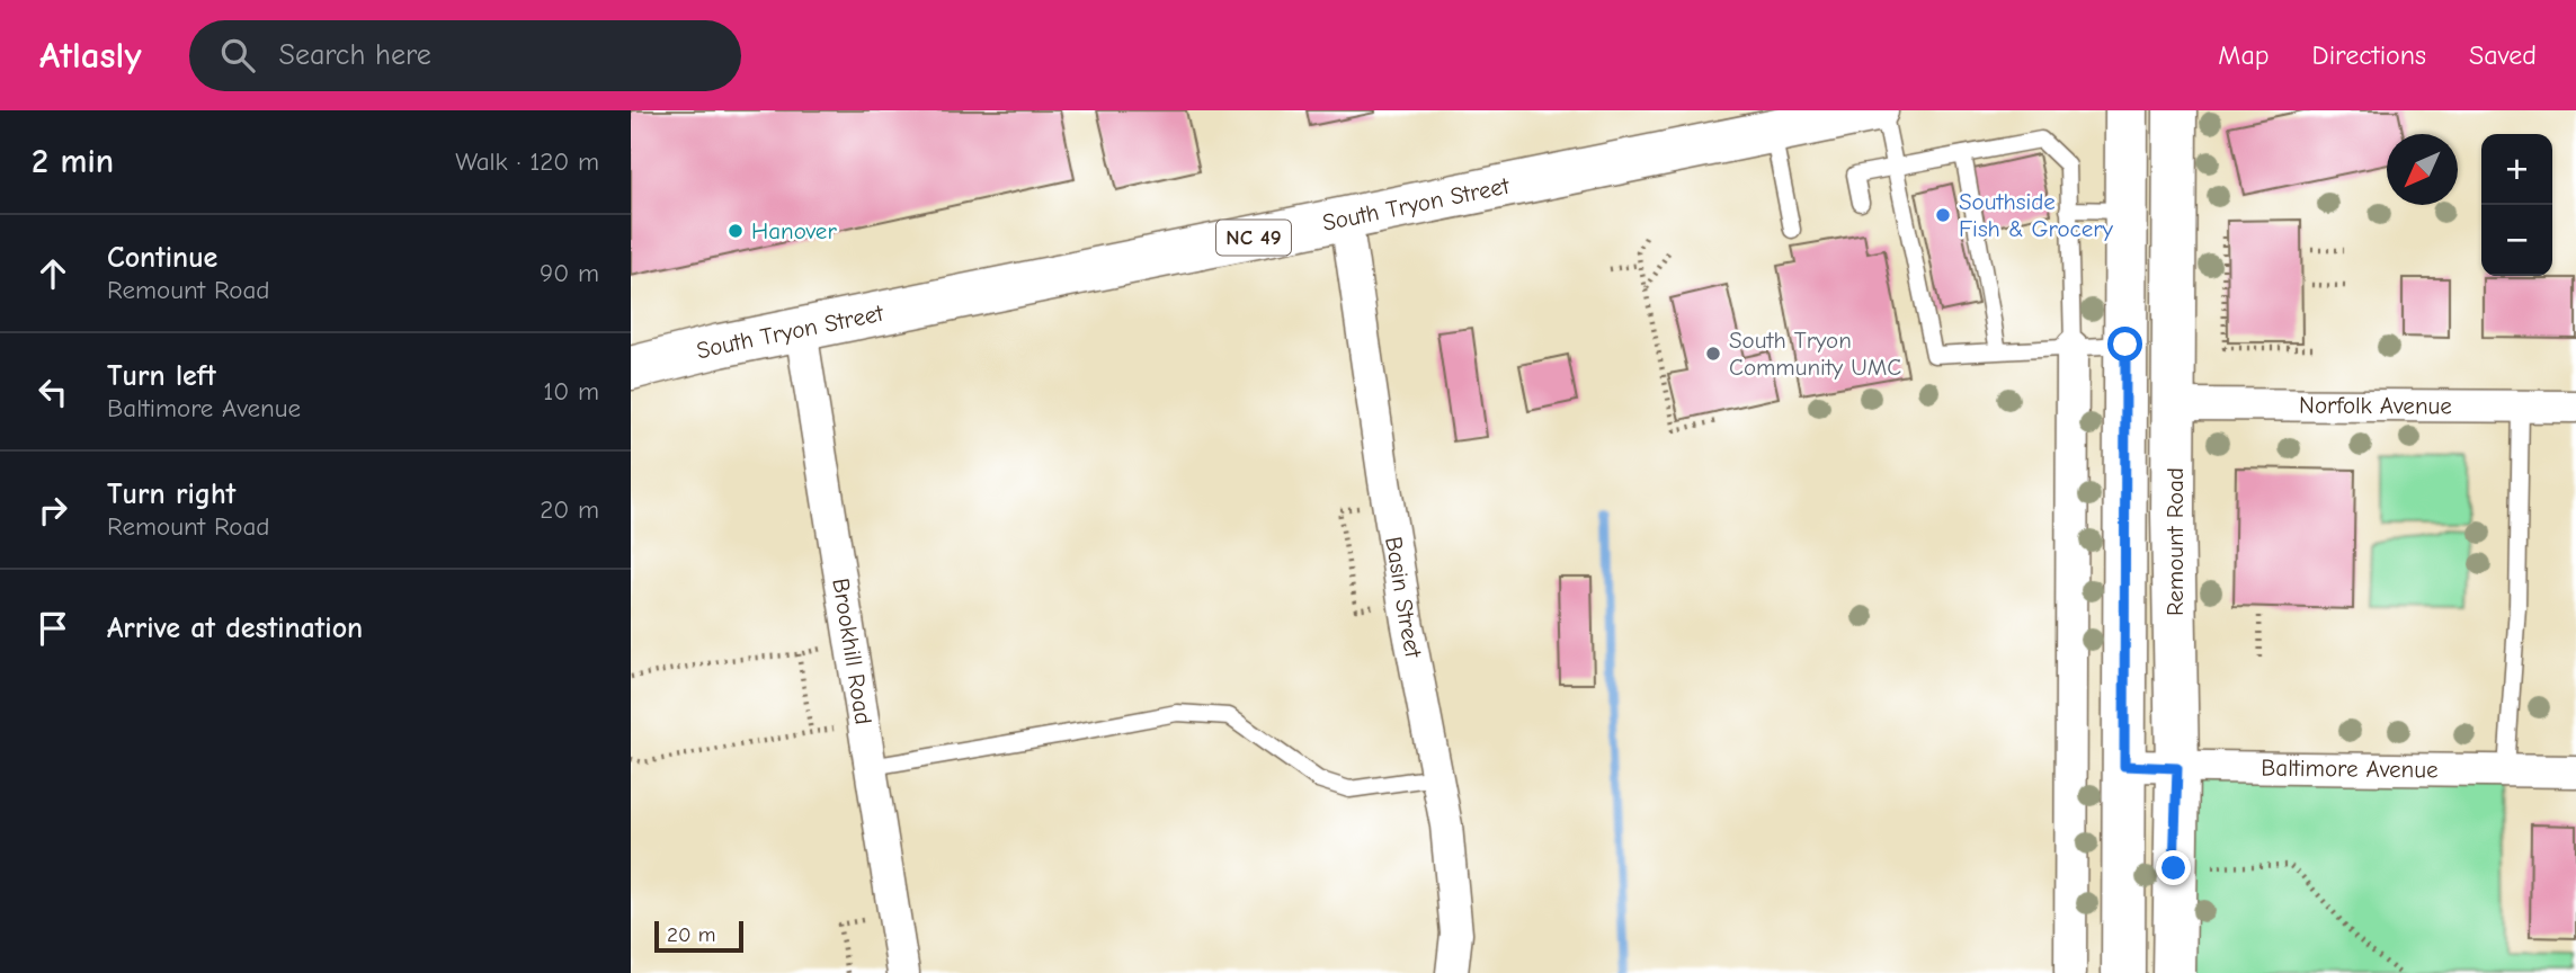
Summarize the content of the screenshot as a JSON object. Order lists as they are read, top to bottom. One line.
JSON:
{"streets":{"main road":["South Tryon Street","NC 49","Remount Road"],"street":["Norfolk Avenue","Basin Street","Brookhill Road","Baltimore Avenue"]},"crossings":[["South Tryon Street","Basin Street"],["South Tryon Street","Brookhill Road"],["Norfolk Avenue","Remount Road"],["Remount Road","Baltimore Avenue"]],"places":["Southside Fish & Grocery","Hanover","South Tryon Community UMC"],"scale_bar":"20 m","north":"bottom left","page":{"header":"Atlasly","search":"Search here","nav":["Map","Directions","Saved"],"heading":["2 min","Walk · 120 m"],"map_buttons":["+","−"],"list":[["Continue","Remount Road","90 m"],["Turn left","Baltimore Avenue","10 m"],["Turn right","Remount Road","20 m"],"Arrive at destination"],"scale":"20 m"}}
